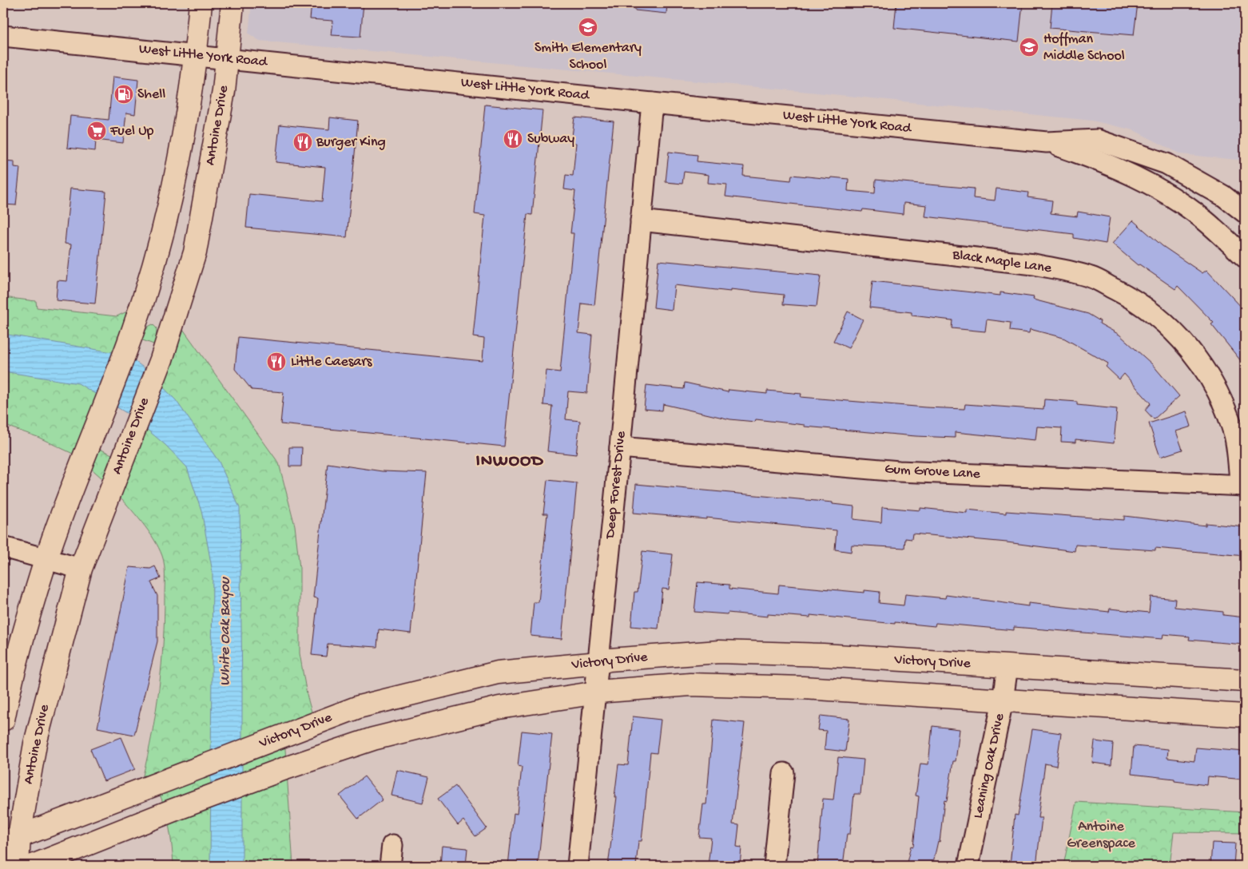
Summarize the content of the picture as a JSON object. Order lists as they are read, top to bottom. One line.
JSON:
{"streets":{"main road":["Antoine Drive","Victory Drive"],"street":["West Little York Road","Black Maple Lane","Gum Grove Lane","Deep Forest Drive","Leaning Oak Drive"]},"crossings":[["West Little York Road","Antoine Drive"],["West Little York Road","Deep Forest Drive"],["Antoine Drive","Victory Drive"],["Black Maple Lane","Gum Grove Lane"],["Black Maple Lane","Deep Forest Drive"],["Gum Grove Lane","Deep Forest Drive"],["Deep Forest Drive","Victory Drive"],["Victory Drive","Leaning Oak Drive"]],"districts":["INWOOD"],"water":["White Oak Bayou"],"parks":["Antoine Greenspace"],"places":{"school or university":["Smith Elementary School","Hoffman Middle School"],"fuel station":["Shell"],"supermarket":["Fuel Up"],"restaurant":["Subway","Burger King","Little Caesars"]}}
